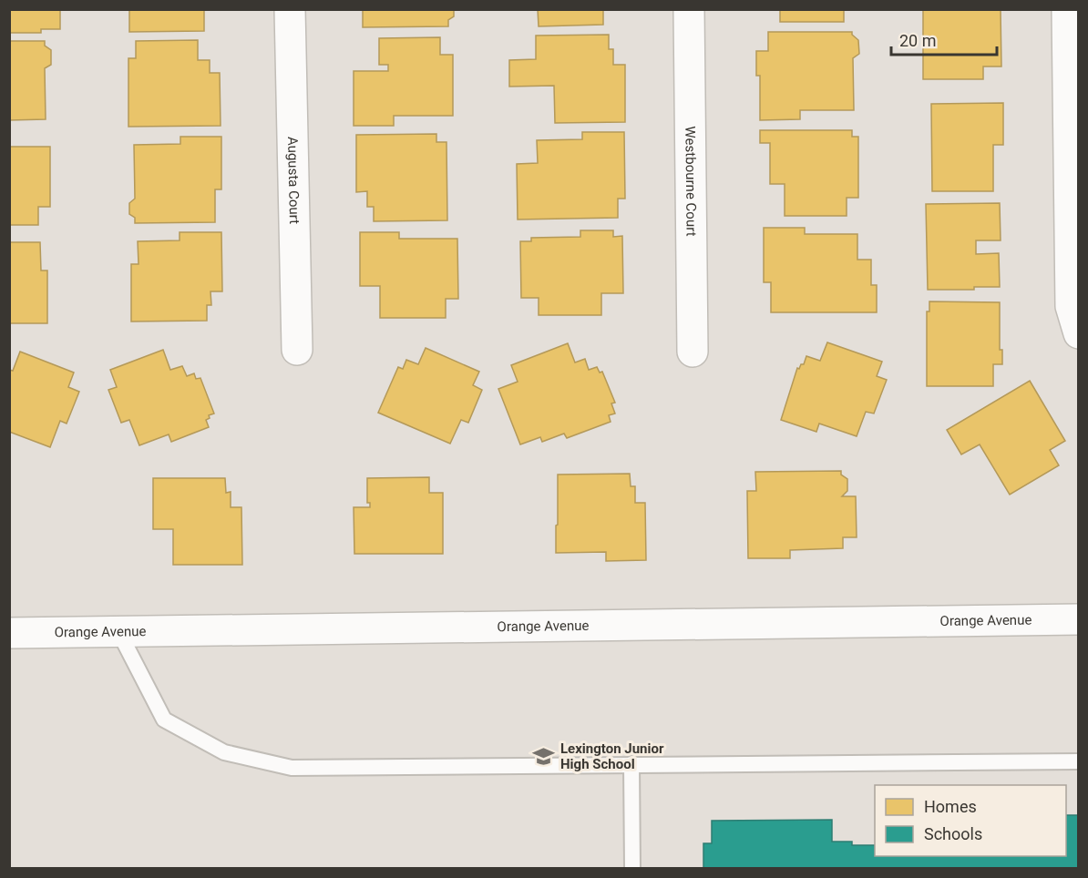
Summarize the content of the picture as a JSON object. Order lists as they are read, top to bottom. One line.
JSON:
{"streets":{"main road":["Augusta Court","Westbourne Court","Orange Avenue"]},"places":{"school or university":["Lexington Junior High School"]},"legend":["Homes","Schools"],"scale_bar":"20 m"}
